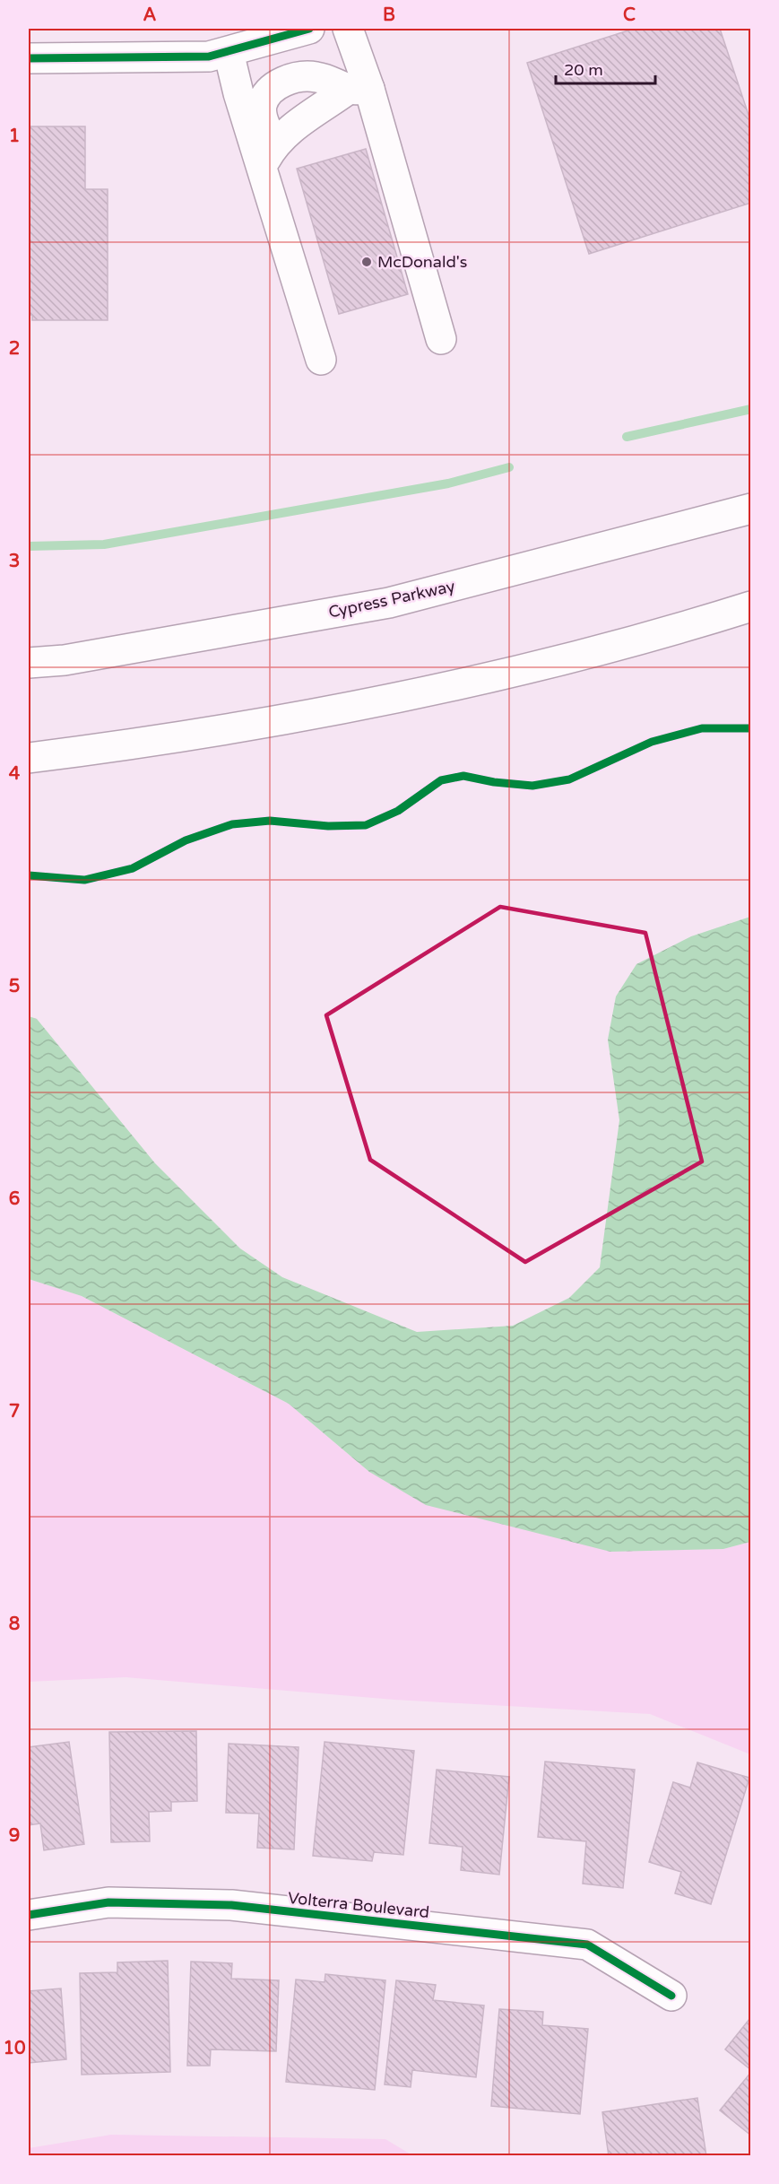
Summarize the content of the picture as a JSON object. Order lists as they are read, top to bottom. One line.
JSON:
{"streets":{"main road":["Cypress Parkway","Volterra Boulevard"]},"places":["McDonald's"],"scale_bar":"20 m","grid":{"columns":["A","B","C"],"rows":["1","2","3","4","5","6","7","8","9","10"]}}
